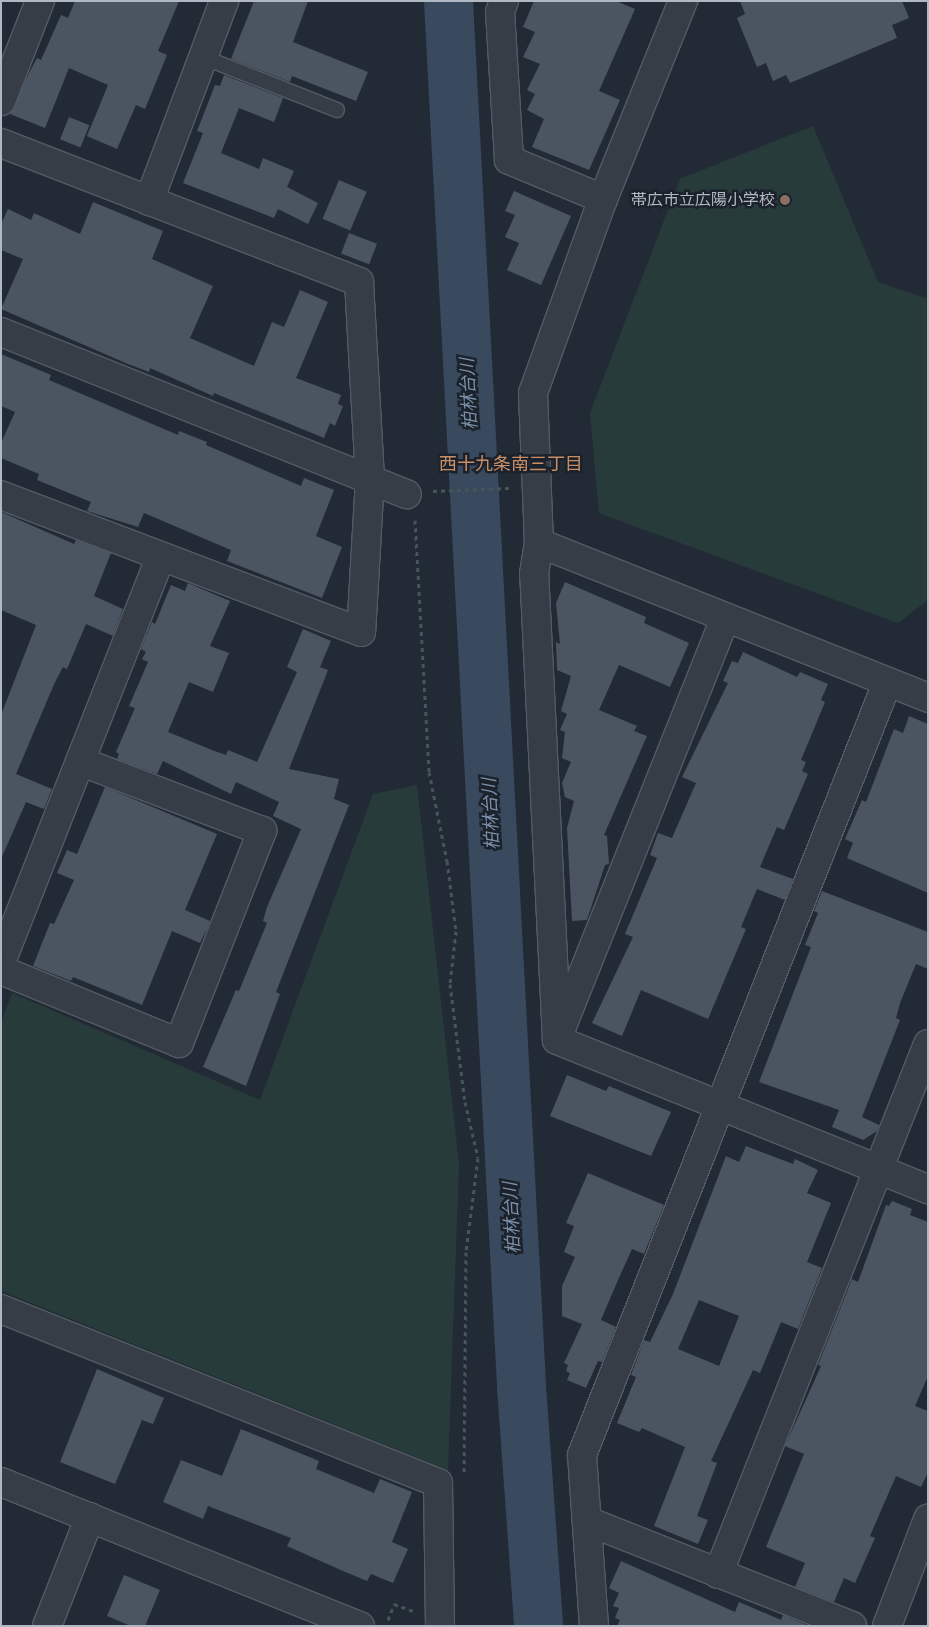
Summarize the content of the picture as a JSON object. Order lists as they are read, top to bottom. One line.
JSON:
{"districts":["西十九条南三丁目"],"water":["柏林台川"],"places":["帯広市立広陽小学校"]}
